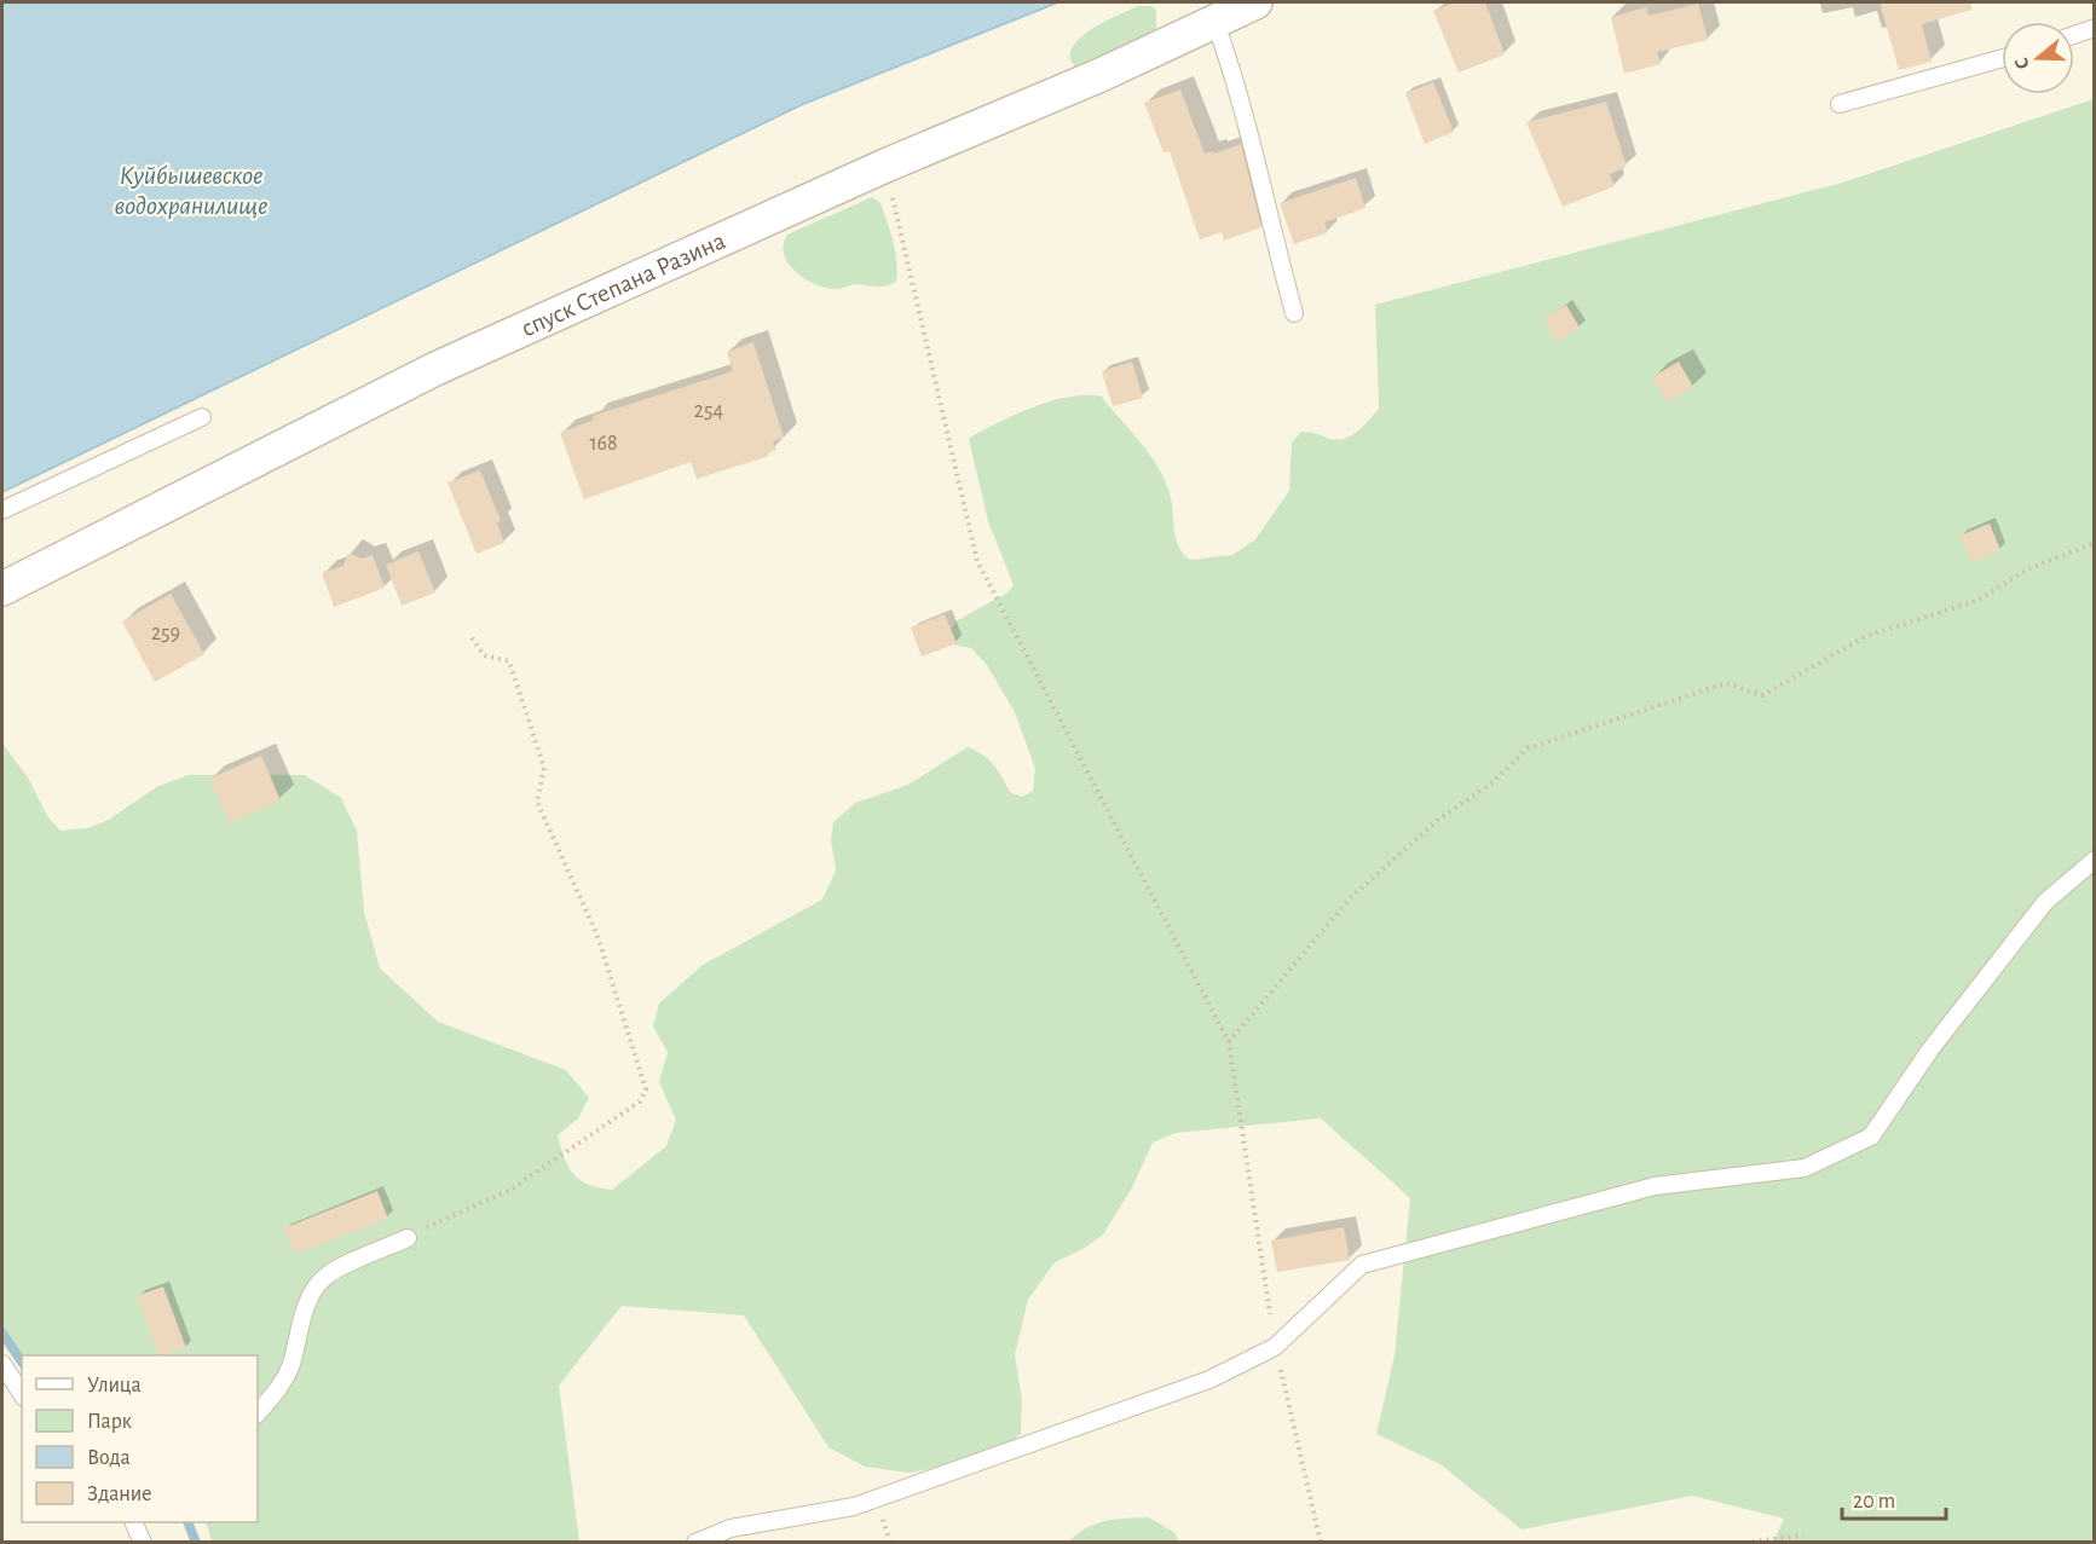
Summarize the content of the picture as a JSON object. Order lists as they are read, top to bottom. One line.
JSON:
{"streets":{"street":["спуск Степана Разина"]},"water":["Куйбышевское водохранилище"],"house_numbers":["254","168","259"],"legend":["Улица","Парк","Вода","Здание"],"scale_bar":"20 m","north":"left"}
